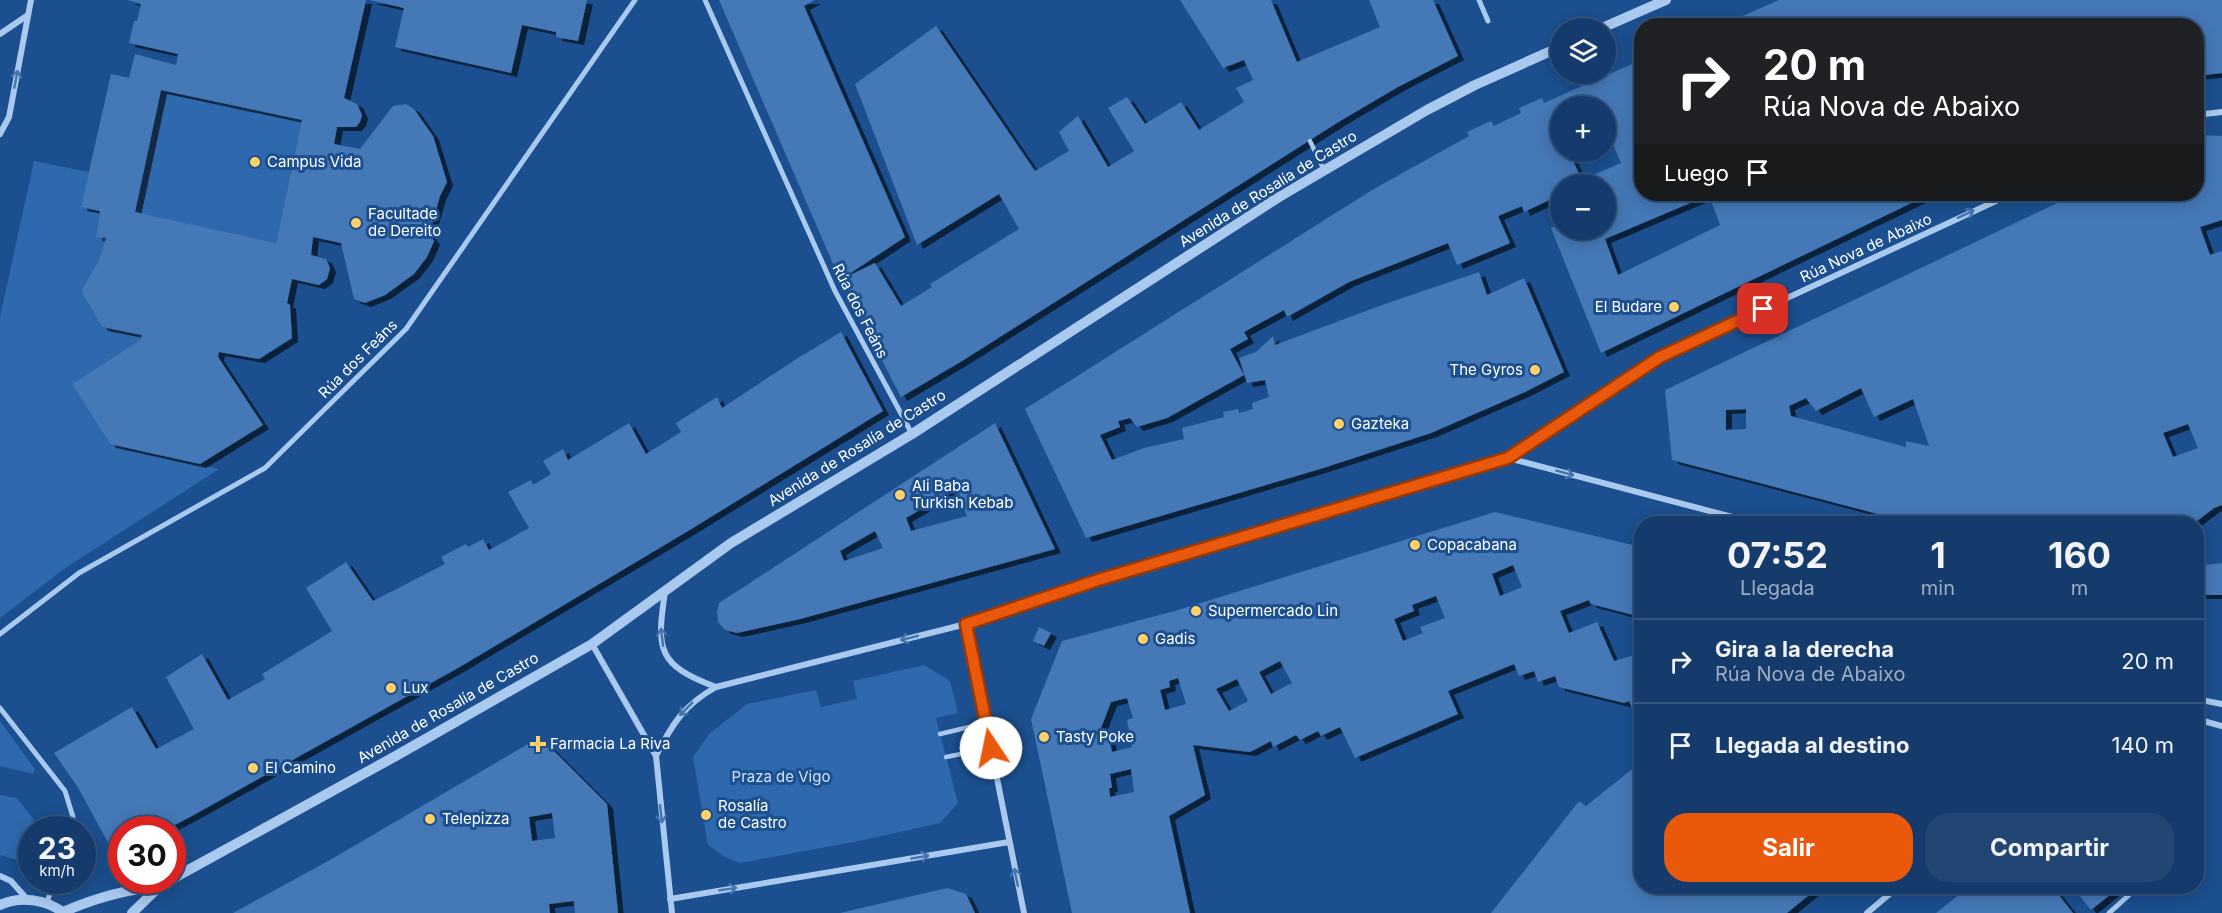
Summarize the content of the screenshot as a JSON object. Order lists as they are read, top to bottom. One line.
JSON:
{"streets":{"street":["Avenida de Rosalía de Castro","Rúa Nova de Abaixo","Rúa dos Feáns"]},"crossings":[["Avenida de Rosalía de Castro","Rúa dos Feáns"]],"one_way":["Rúa Nova de Abaixo"],"parks":["Praza de Vigo"],"places":{"other":["Campus Vida","Facultade de Dereito","El Budare","The Gyros","Gazteka","Ali Baba Turkish Kebab","Copacabana","Supermercado Lin","Gadis","Lux","Tasty Poke","El Camino","Rosalía de Castro","Telepizza"],"health":["Farmacia La Riva"]},"page":{"map_buttons":["+","−"],"turn":["20 m","Rúa Nova de Abaixo"],"then":"Luego","eta":["07:52","Llegada","1","min","160","m"],"list":[{"name":"Gira a la derecha","note":"Rúa Nova de Abaixo","value":"20 m"},{"name":"Llegada al destino","value":"140 m"}],"buttons":["Salir","Compartir"],"speed":"23 km/h","limit":"30"}}
